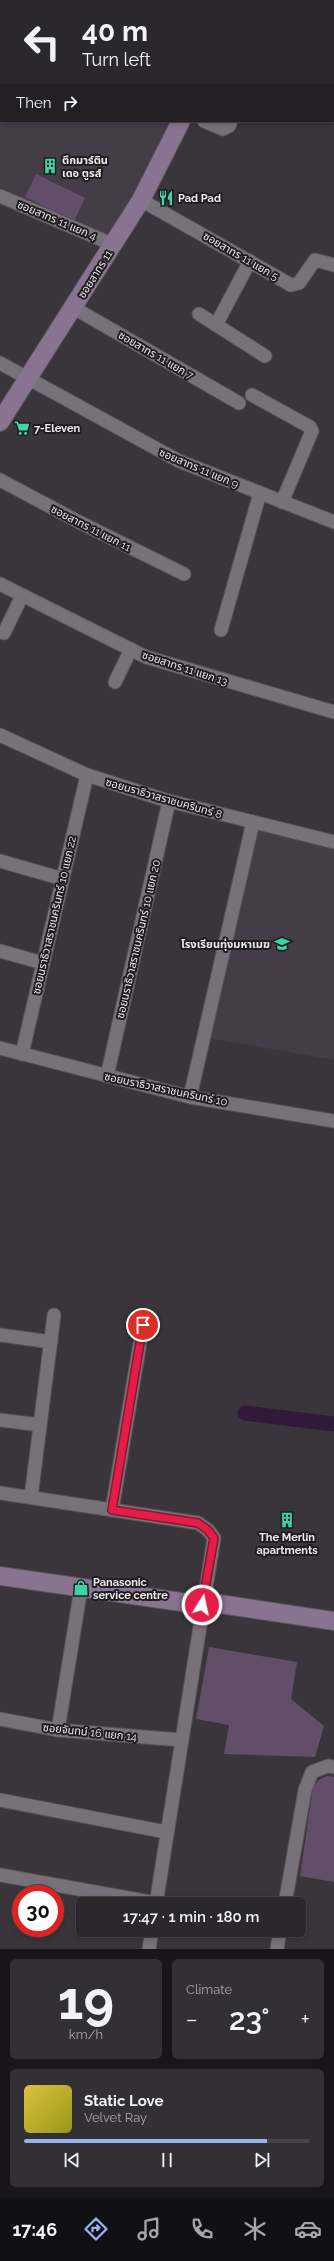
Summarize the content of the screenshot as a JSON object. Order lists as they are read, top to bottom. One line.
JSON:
{"streets":{"street":["ซอยสาทร 11 แยก 4","ซอยสาทร 11 แยก 5","ซอยสาทร 11","ซอยสาทร 11 แยก 7","ซอยสาทร 11 แยก 9","ซอยสาทร 11 แยก 11","ซอยสาทร 11 แยก 13","ซอยนราธิวาสราชนครินทร์ 8","ซอยนราธิวาสราชนครินทร์ 10 แยก 22","ซอยนราธิวาสราชนครินทร์ 10 แยก 20","ซอยนราธิวาสราชนครินทร์ 10","ซอยจันทน์ 16 แยก 14"]},"crossings":[["ซอยสาทร 11 แยก 4","ซอยสาทร 11"],["ซอยสาทร 11 แยก 5","ซอยสาทร 11"],["ซอยสาทร 11","ซอยสาทร 11 แยก 7"],["ซอยสาทร 11","ซอยสาทร 11 แยก 9"],["ซอยนราธิวาสราชนครินทร์ 8","ซอยนราธิวาสราชนครินทร์ 10 แยก 22"],["ซอยนราธิวาสราชนครินทร์ 8","ซอยนราธิวาสราชนครินทร์ 10 แยก 20"],["ซอยนราธิวาสราชนครินทร์ 10 แยก 22","ซอยนราธิวาสราชนครินทร์ 10"],["ซอยนราธิวาสราชนครินทร์ 10 แยก 20","ซอยนราธิวาสราชนครินทร์ 10"]],"places":{"building":["ตึกมาร์ติน เดอ ตูรส์","The Merlin apartments"],"restaurant":["Pad Pad"],"supermarket":["7-Eleven"],"school or university":["โรงเรียนทุ่งมหาเมฆ"],"shop":["Panasonic service centre"]},"page":{"turn":["40 m","Turn left"],"then":"Then","limit":"30","trip":"17:47 · 1 min · 180 m","tile":[["19","km/h"],"Climate"],"heat":["−","23°","+"],"song":["Static Love","Velvet Ray"],"tabs":"17:46"}}
